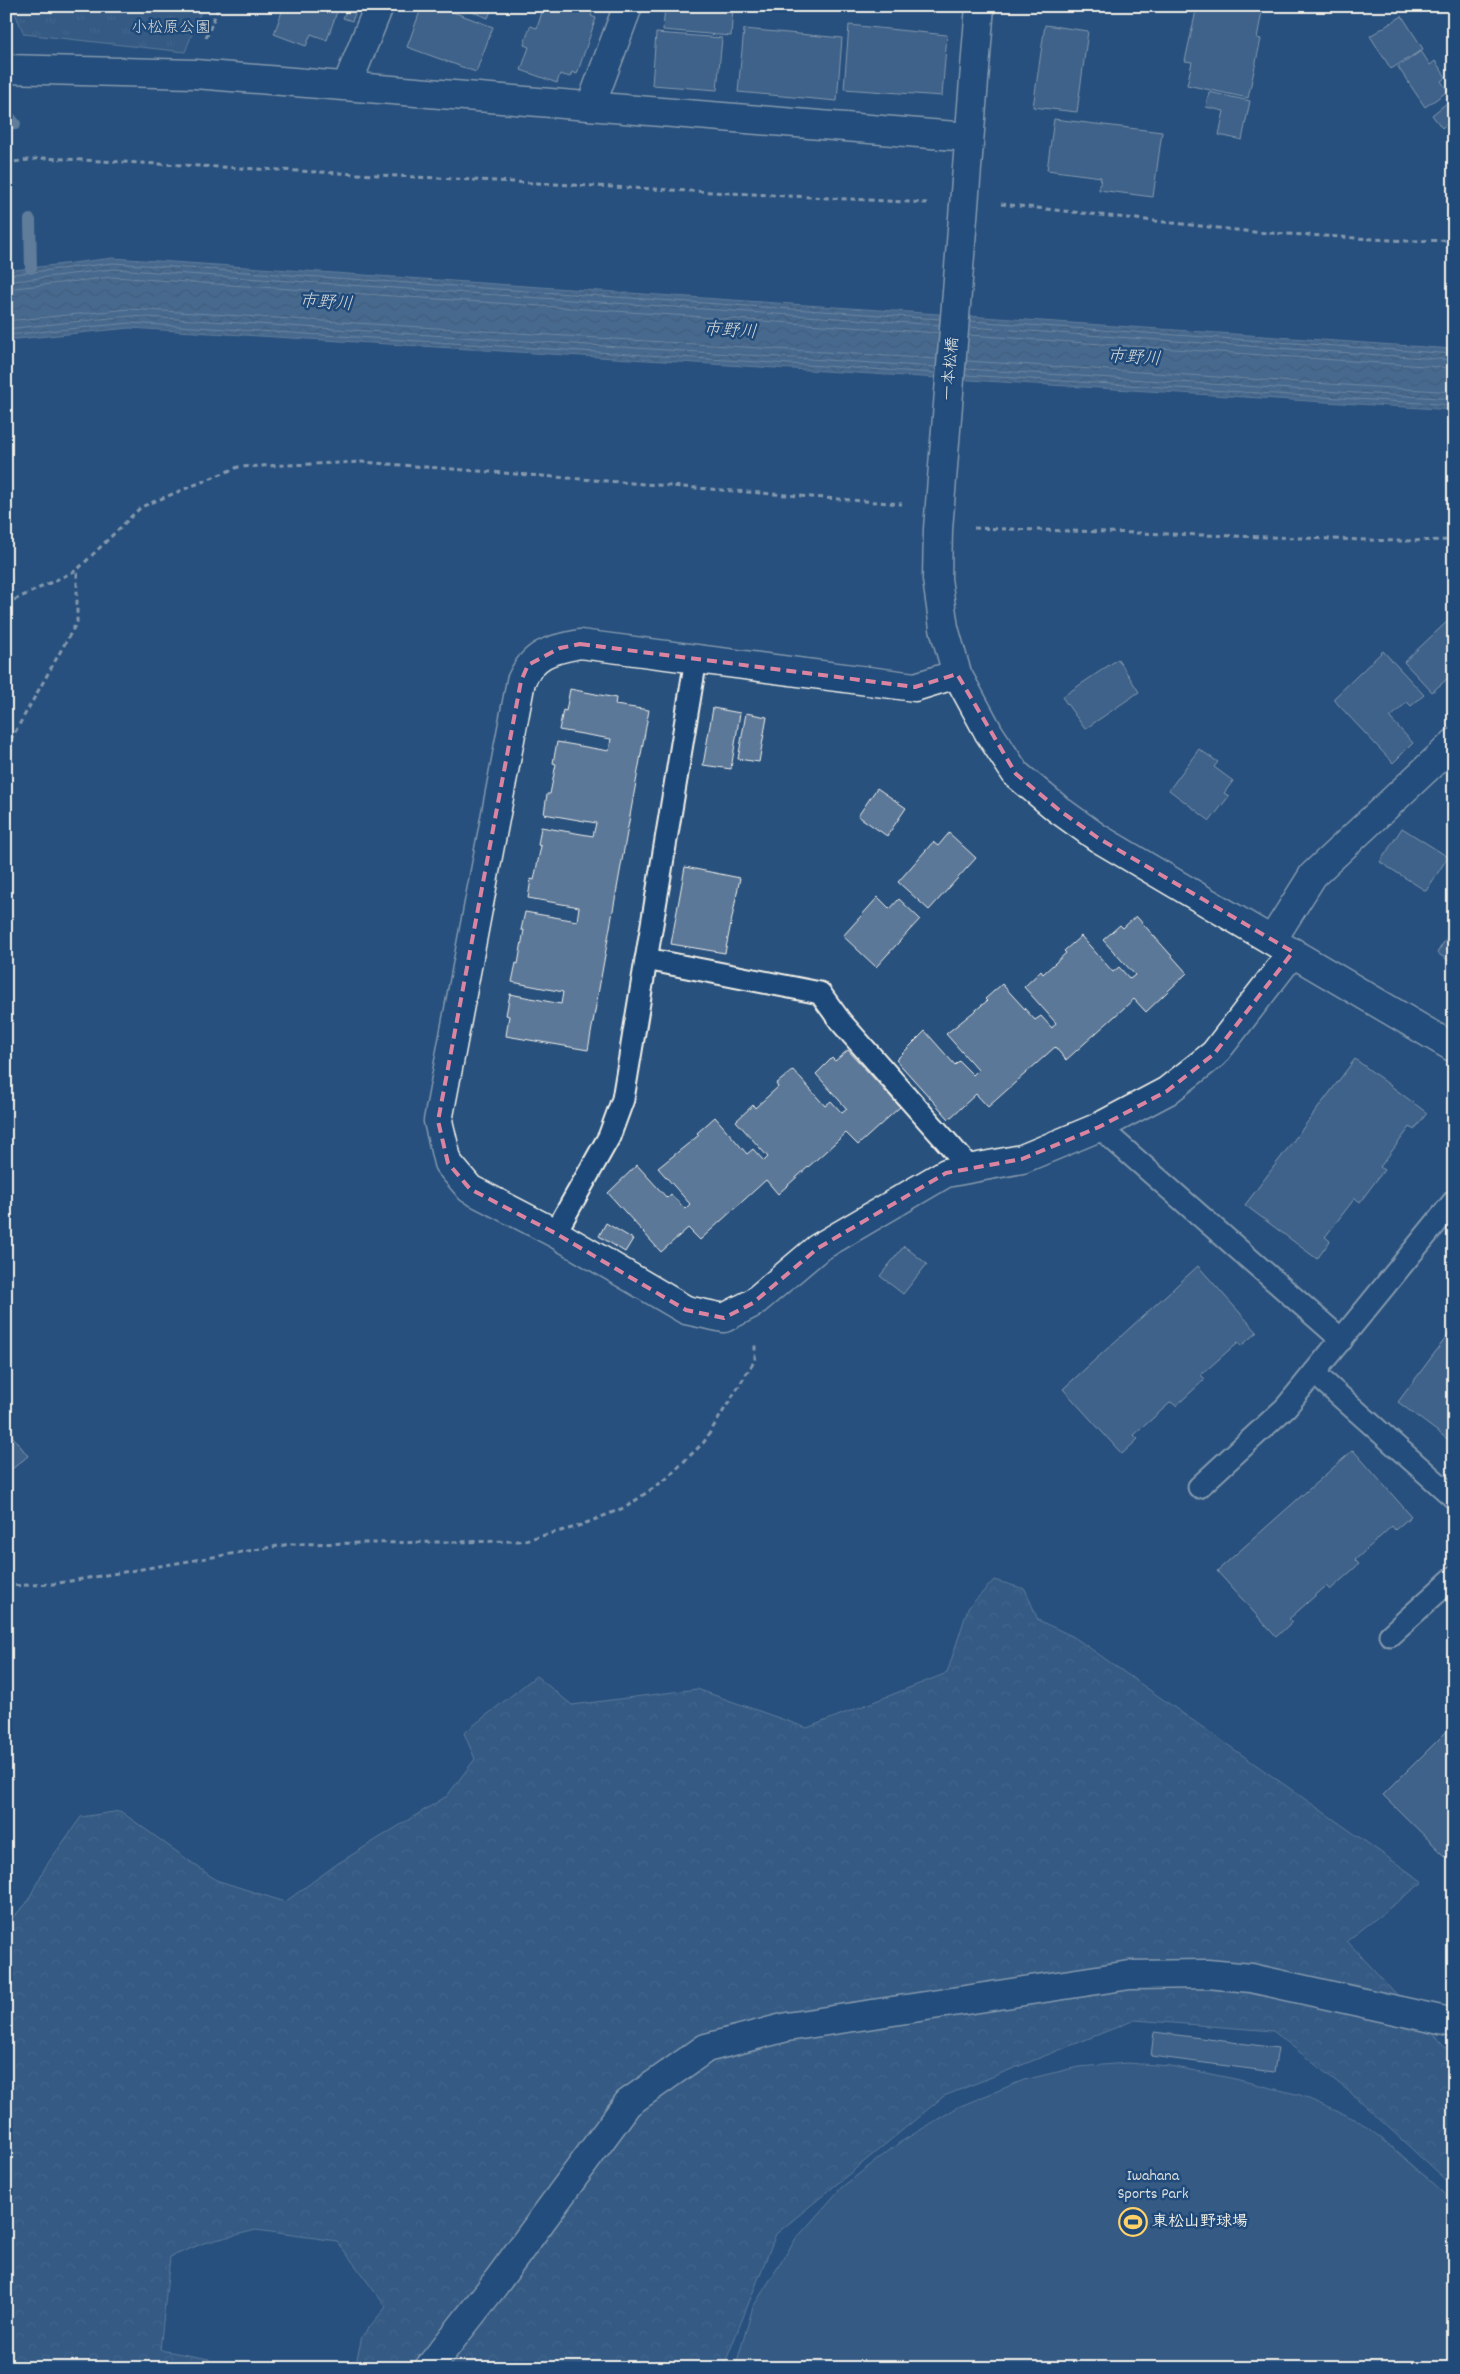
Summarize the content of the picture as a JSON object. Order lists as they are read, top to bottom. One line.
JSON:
{"streets":{"street":["一本松橋"]},"water":["市野川"],"parks":["小松原公園","Iwahana Sports Park"],"places":{"sports":["東松山野球場"]}}
